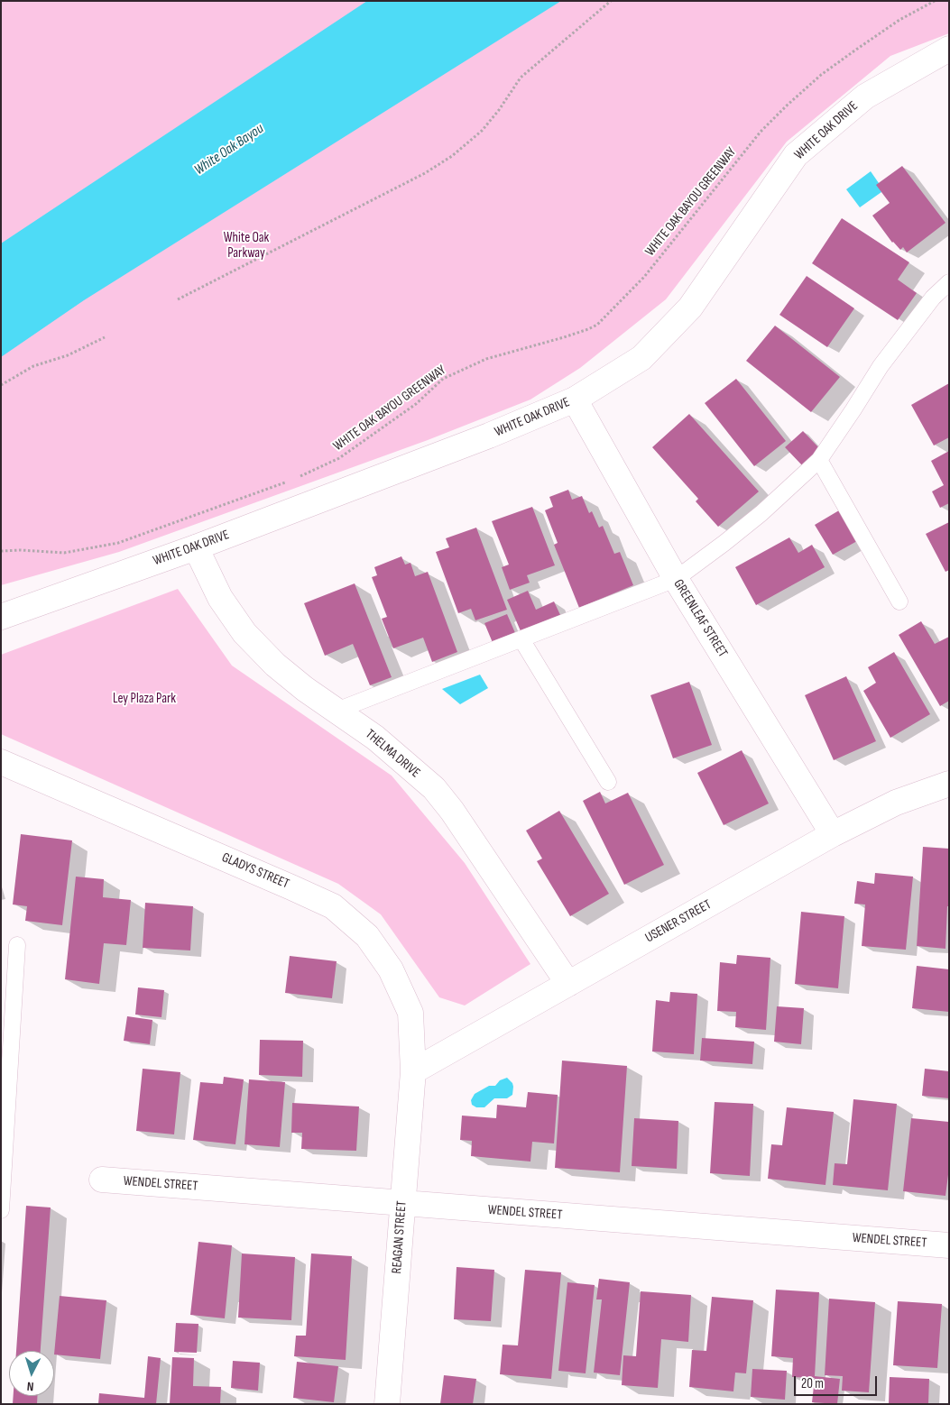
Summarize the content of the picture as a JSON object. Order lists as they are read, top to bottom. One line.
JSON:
{"streets":{"street":["WHITE OAK DRIVE","GREENLEAF STREET","THELMA DRIVE","GLADYS STREET","USENER STREET","WENDEL STREET","REAGAN STREET"],"path":["WHITE OAK BAYOU GREENWAY"]},"crossings":[["WHITE OAK DRIVE","GREENLEAF STREET"],["WHITE OAK DRIVE","THELMA DRIVE"],["GREENLEAF STREET","USENER STREET"],["THELMA DRIVE","USENER STREET"],["GLADYS STREET","USENER STREET"],["GLADYS STREET","REAGAN STREET"],["USENER STREET","REAGAN STREET"],["WENDEL STREET","REAGAN STREET"]],"water":["White Oak Bayou"],"parks":["White Oak Parkway","Ley Plaza Park"],"scale_bar":"20 m","north":"bottom"}
